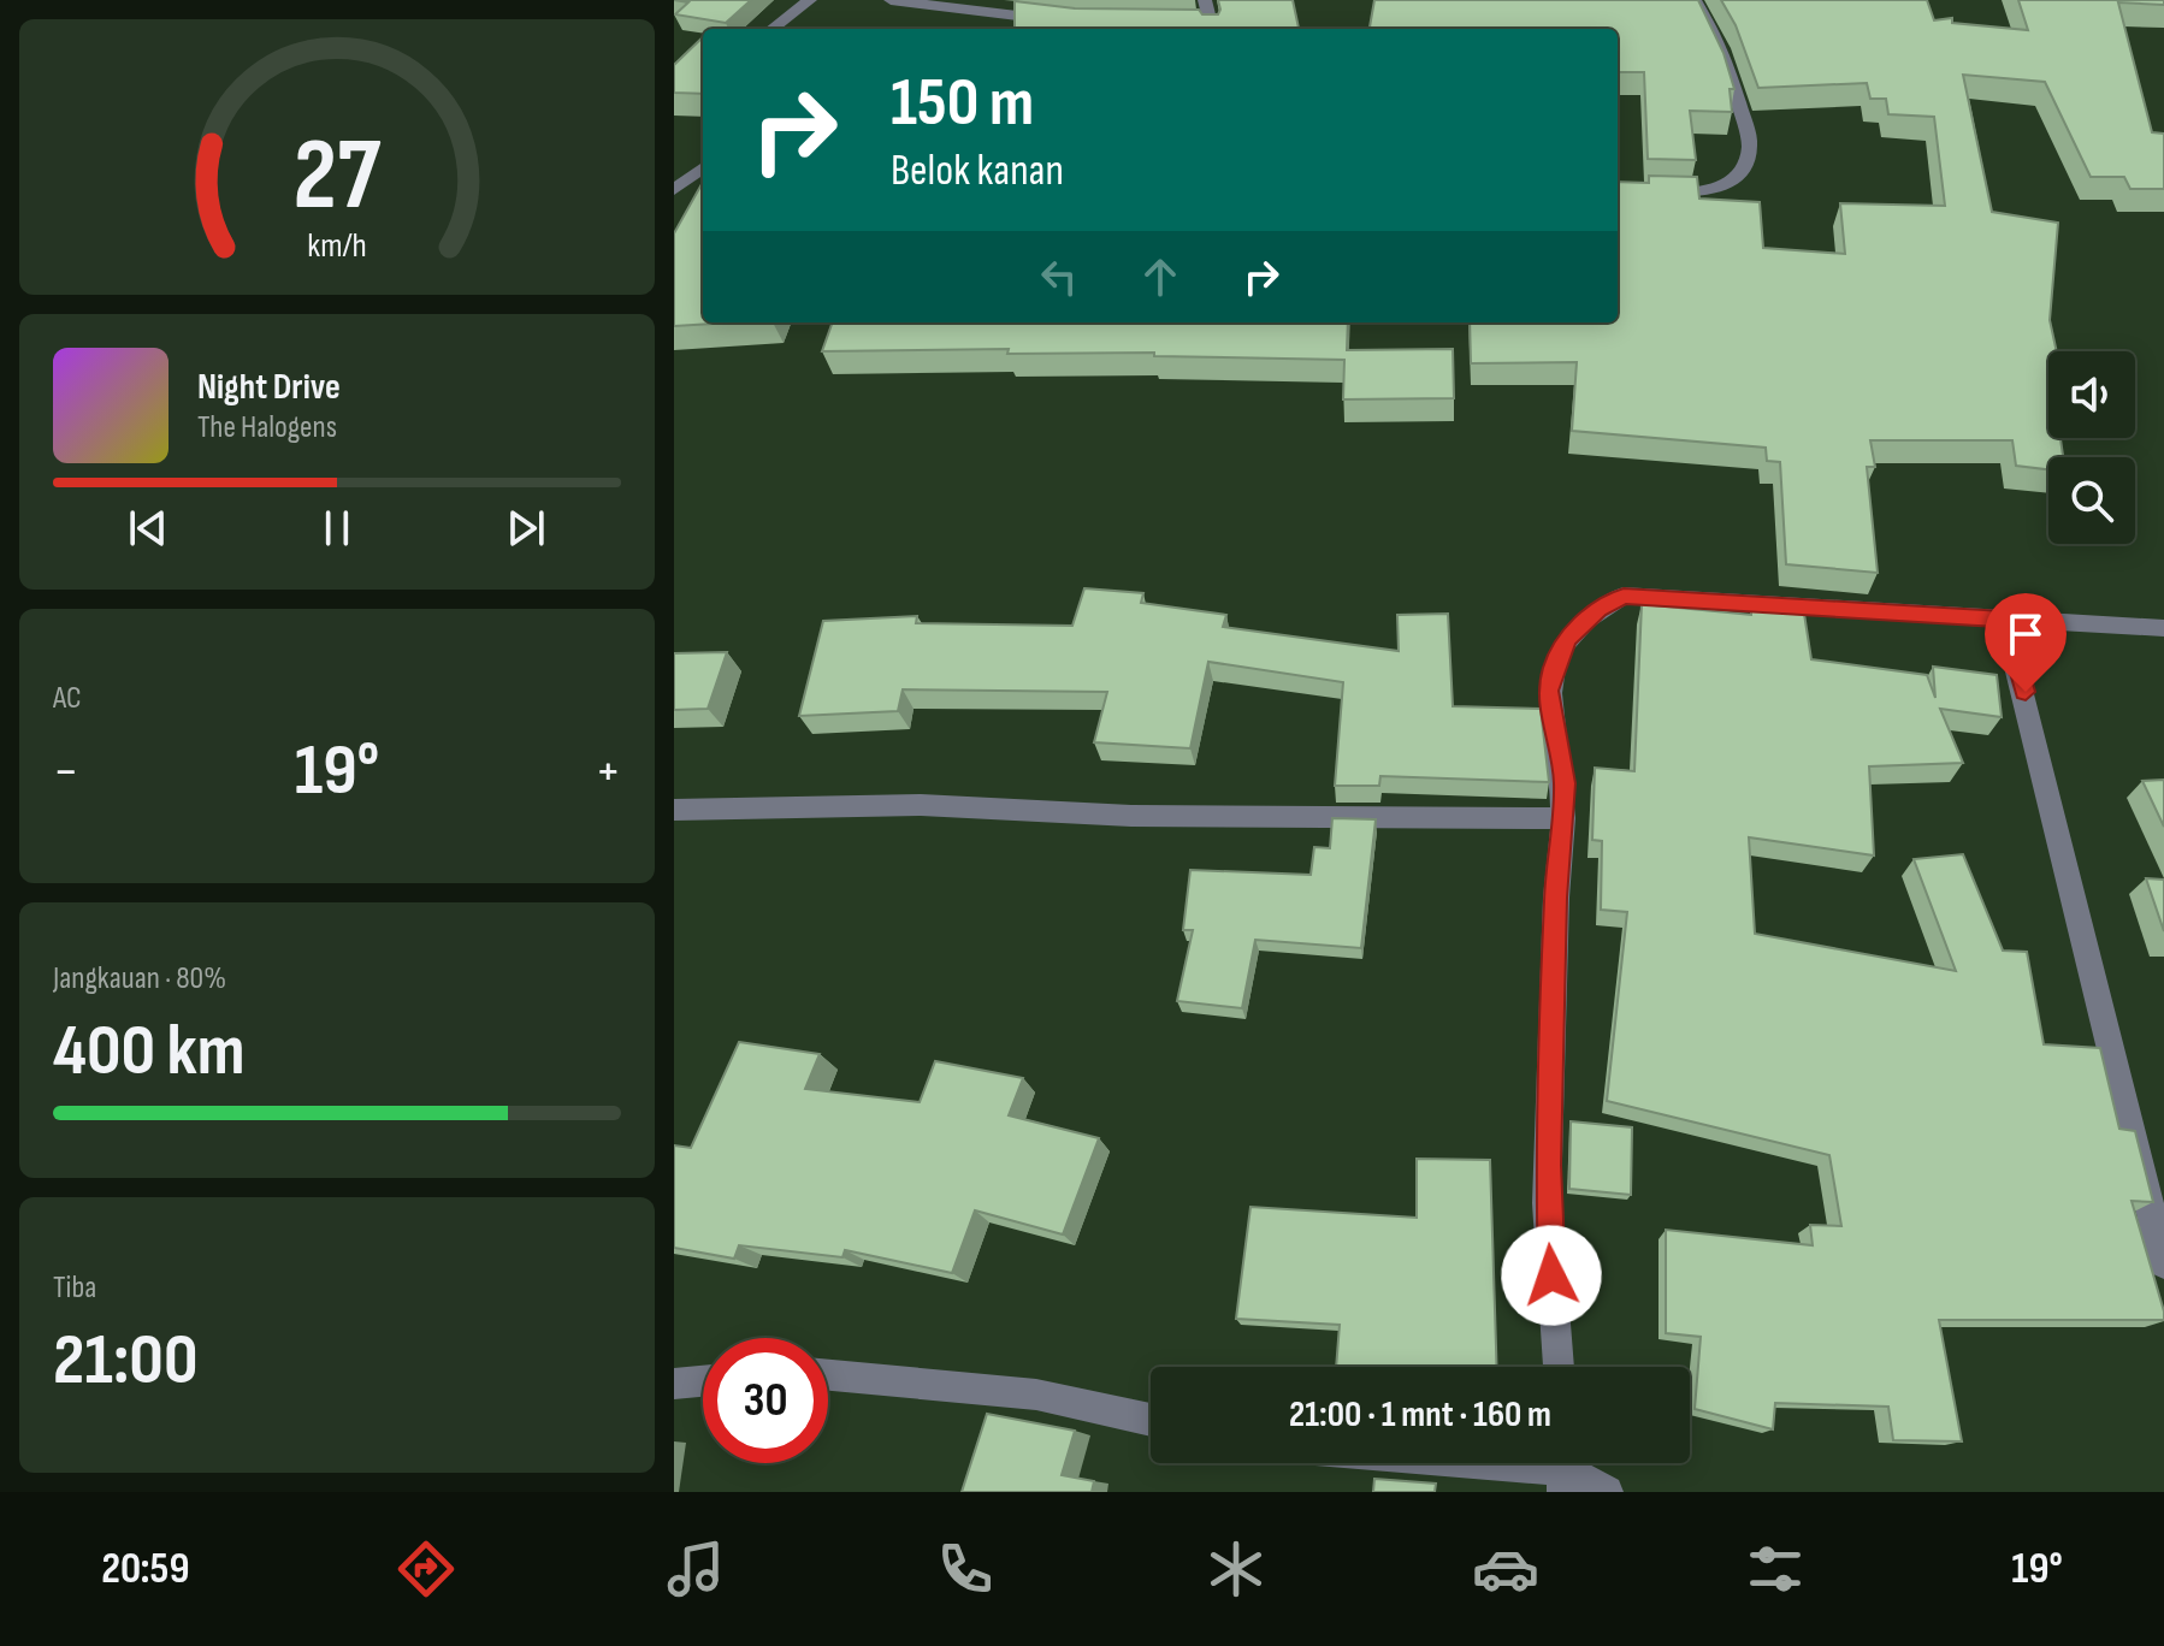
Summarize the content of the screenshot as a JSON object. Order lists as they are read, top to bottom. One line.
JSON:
{"page":{"turn":["150 m","Belok kanan"],"song":["Night Drive","The Halogens"],"tile":["AC",["Jangkauan · 80%","400 km"],["Tiba","21:00"]],"heat":["−","19°","+"],"limit":"30","trip":"21:00 · 1 mnt · 160 m","tabs":["20:59","19°"],"gauge":["27","km/h"]}}
